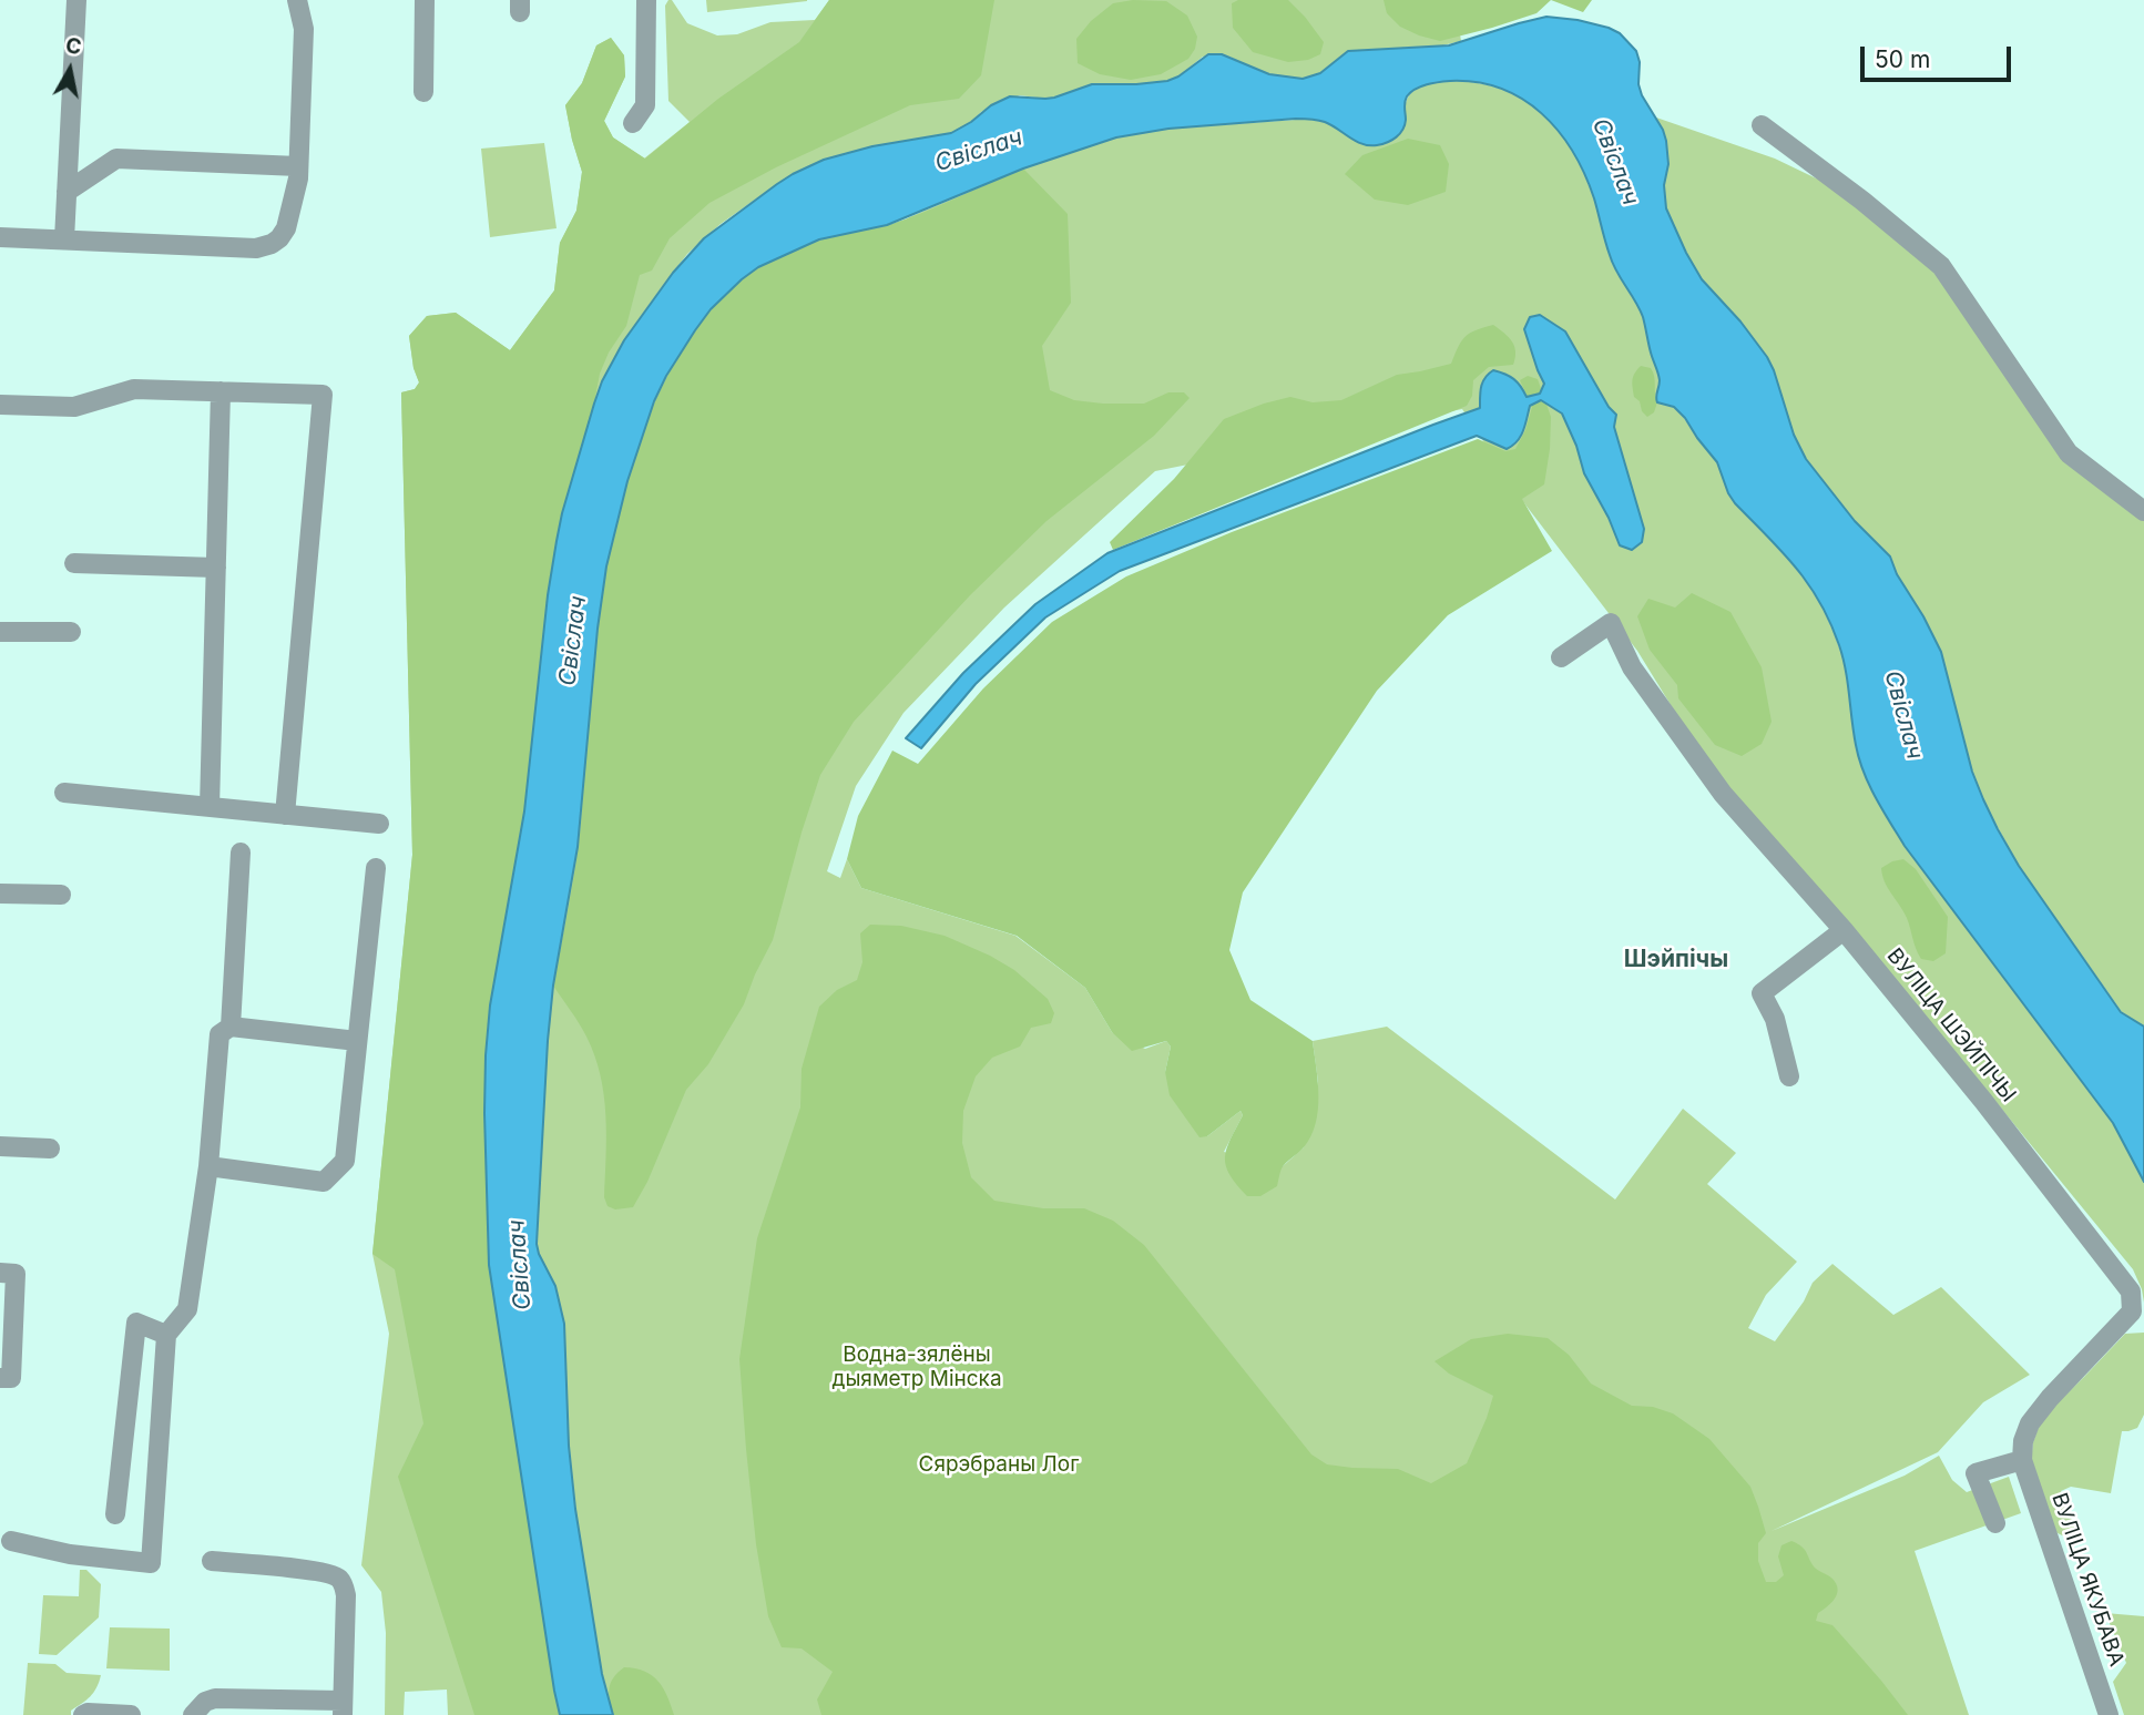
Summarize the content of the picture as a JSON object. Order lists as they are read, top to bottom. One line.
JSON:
{"streets":{"street":["ВУЛІЦА ШЭЙПІЧЫ","ВУЛІЦА ЯКУБАВА"]},"crossings":[["ВУЛІЦА ШЭЙПІЧЫ","ВУЛІЦА ЯКУБАВА"]],"districts":["Шэйпічы"],"water":["Свіслач"],"parks":["Водна-зялёны дыяметр Мінска","Сярэбраны Лог"],"scale_bar":"50 m","north":"top"}
